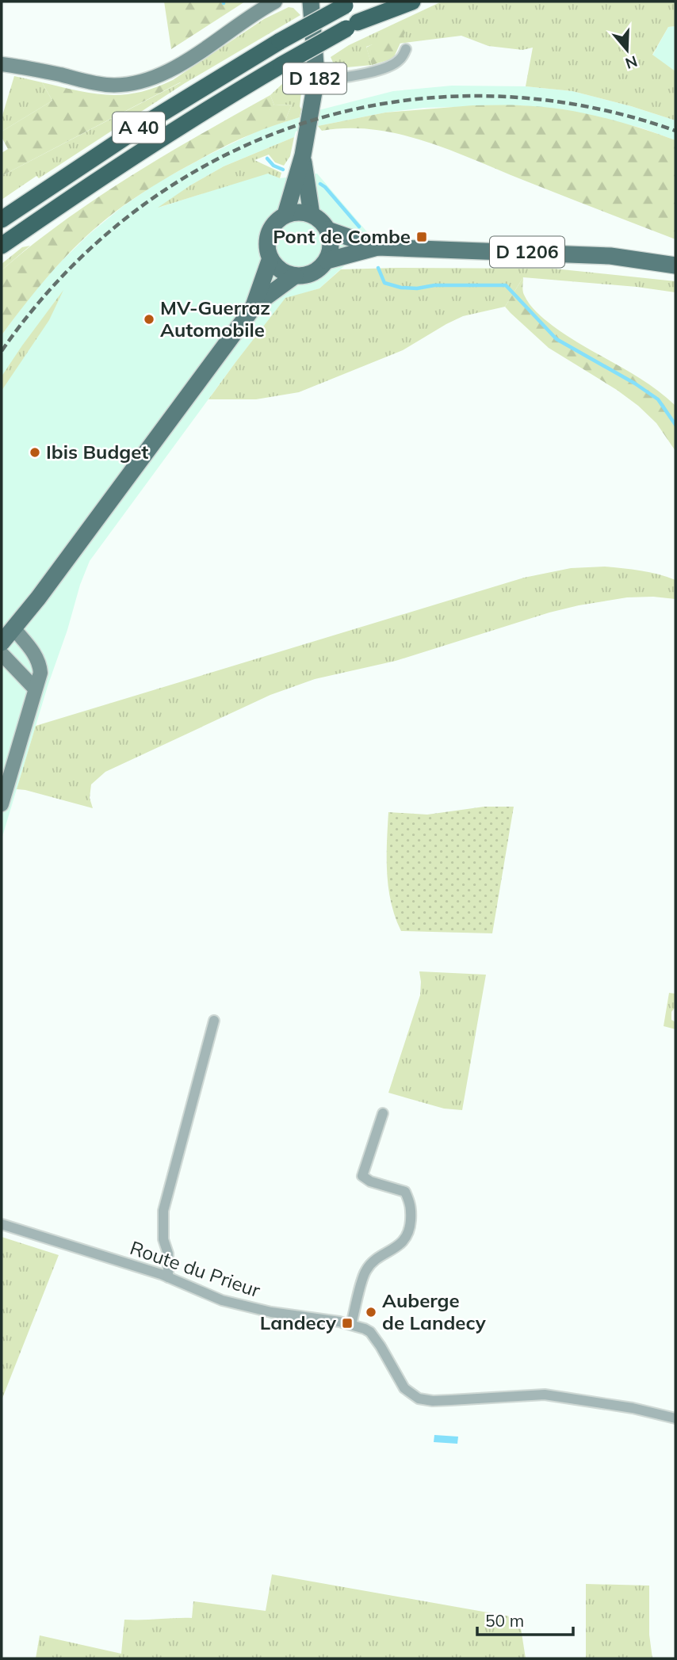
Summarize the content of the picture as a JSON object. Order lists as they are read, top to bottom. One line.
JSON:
{"streets":{"highway":["A 40"],"main road":["D 182","D 1206"],"street":["Route du Prieur"]},"crossings":[["D 182","D 1206"]],"places":{"transit":["Pont de Combe","Landecy"],"other":["MV-Guerraz Automobile","Ibis Budget","Auberge de Landecy"]},"scale_bar":"50 m","north":"bottom"}
